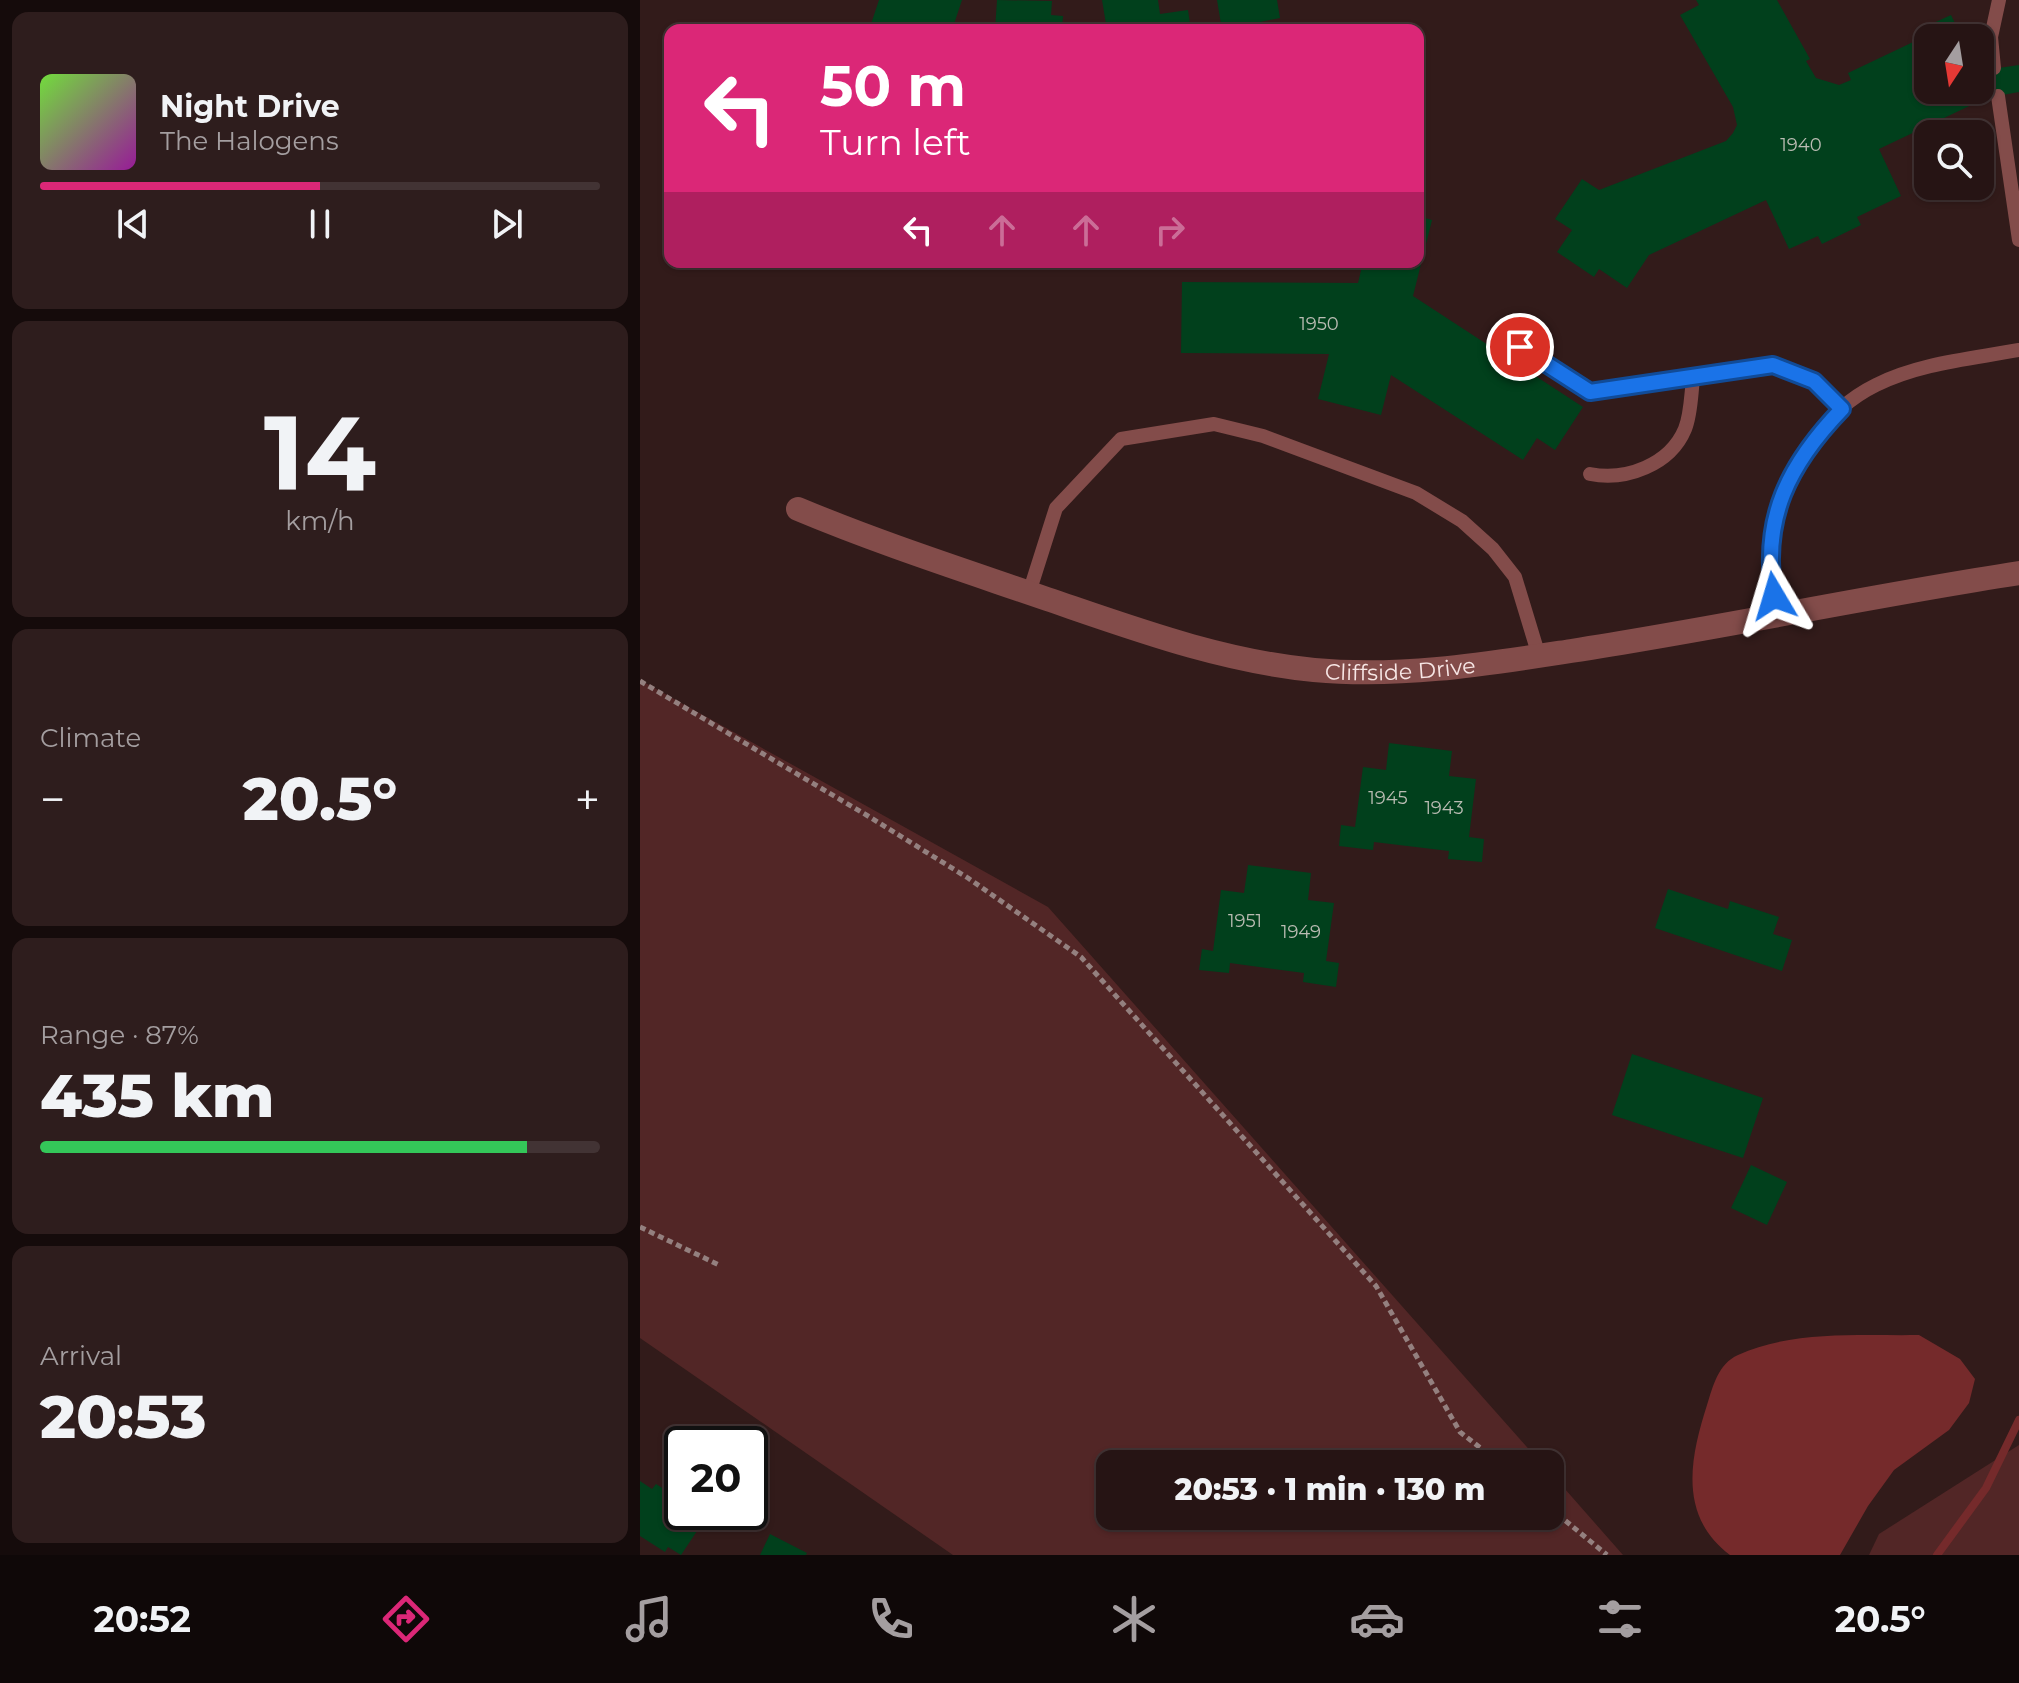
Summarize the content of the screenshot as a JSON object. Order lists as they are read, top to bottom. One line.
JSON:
{"streets":{"street":["Cliffside Drive"]},"house_numbers":["1940","1950","1945","1943","1951","1949"],"north":"bottom","page":{"turn":["50 m","Turn left"],"song":["Night Drive","The Halogens"],"tile":[["14","km/h"],"Climate",["Range · 87%","435 km"],["Arrival","20:53"]],"heat":["−","20.5°","+"],"limit":"20","trip":"20:53 · 1 min · 130 m","tabs":["20:52","20.5°"]}}
